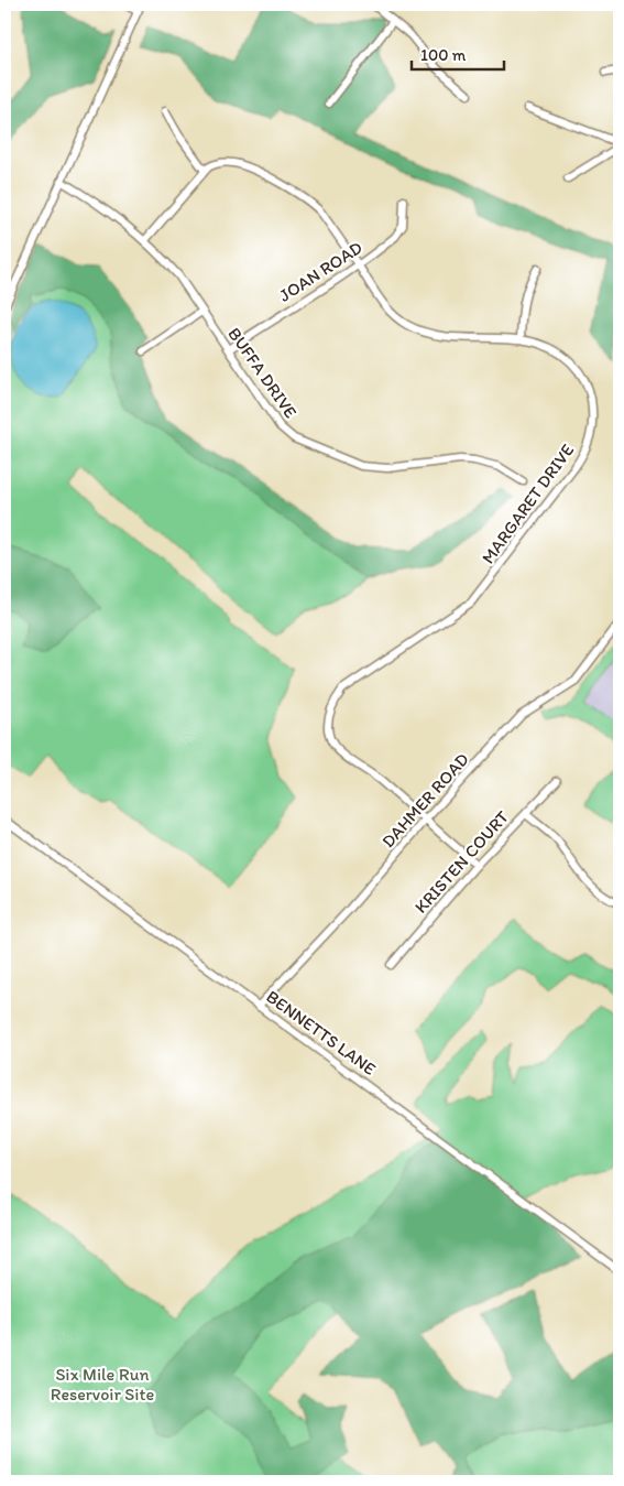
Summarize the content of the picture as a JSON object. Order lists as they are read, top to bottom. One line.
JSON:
{"streets":{"street":["JOAN ROAD","BUFFA DRIVE","MARGARET DRIVE","DAHMER ROAD","KRISTEN COURT","BENNETTS LANE"]},"crossings":[["JOAN ROAD","BUFFA DRIVE"],["JOAN ROAD","MARGARET DRIVE"],["MARGARET DRIVE","DAHMER ROAD"],["MARGARET DRIVE","KRISTEN COURT"],["DAHMER ROAD","BENNETTS LANE"]],"parks":["Six Mile Run Reservoir Site"],"scale_bar":"100 m"}
